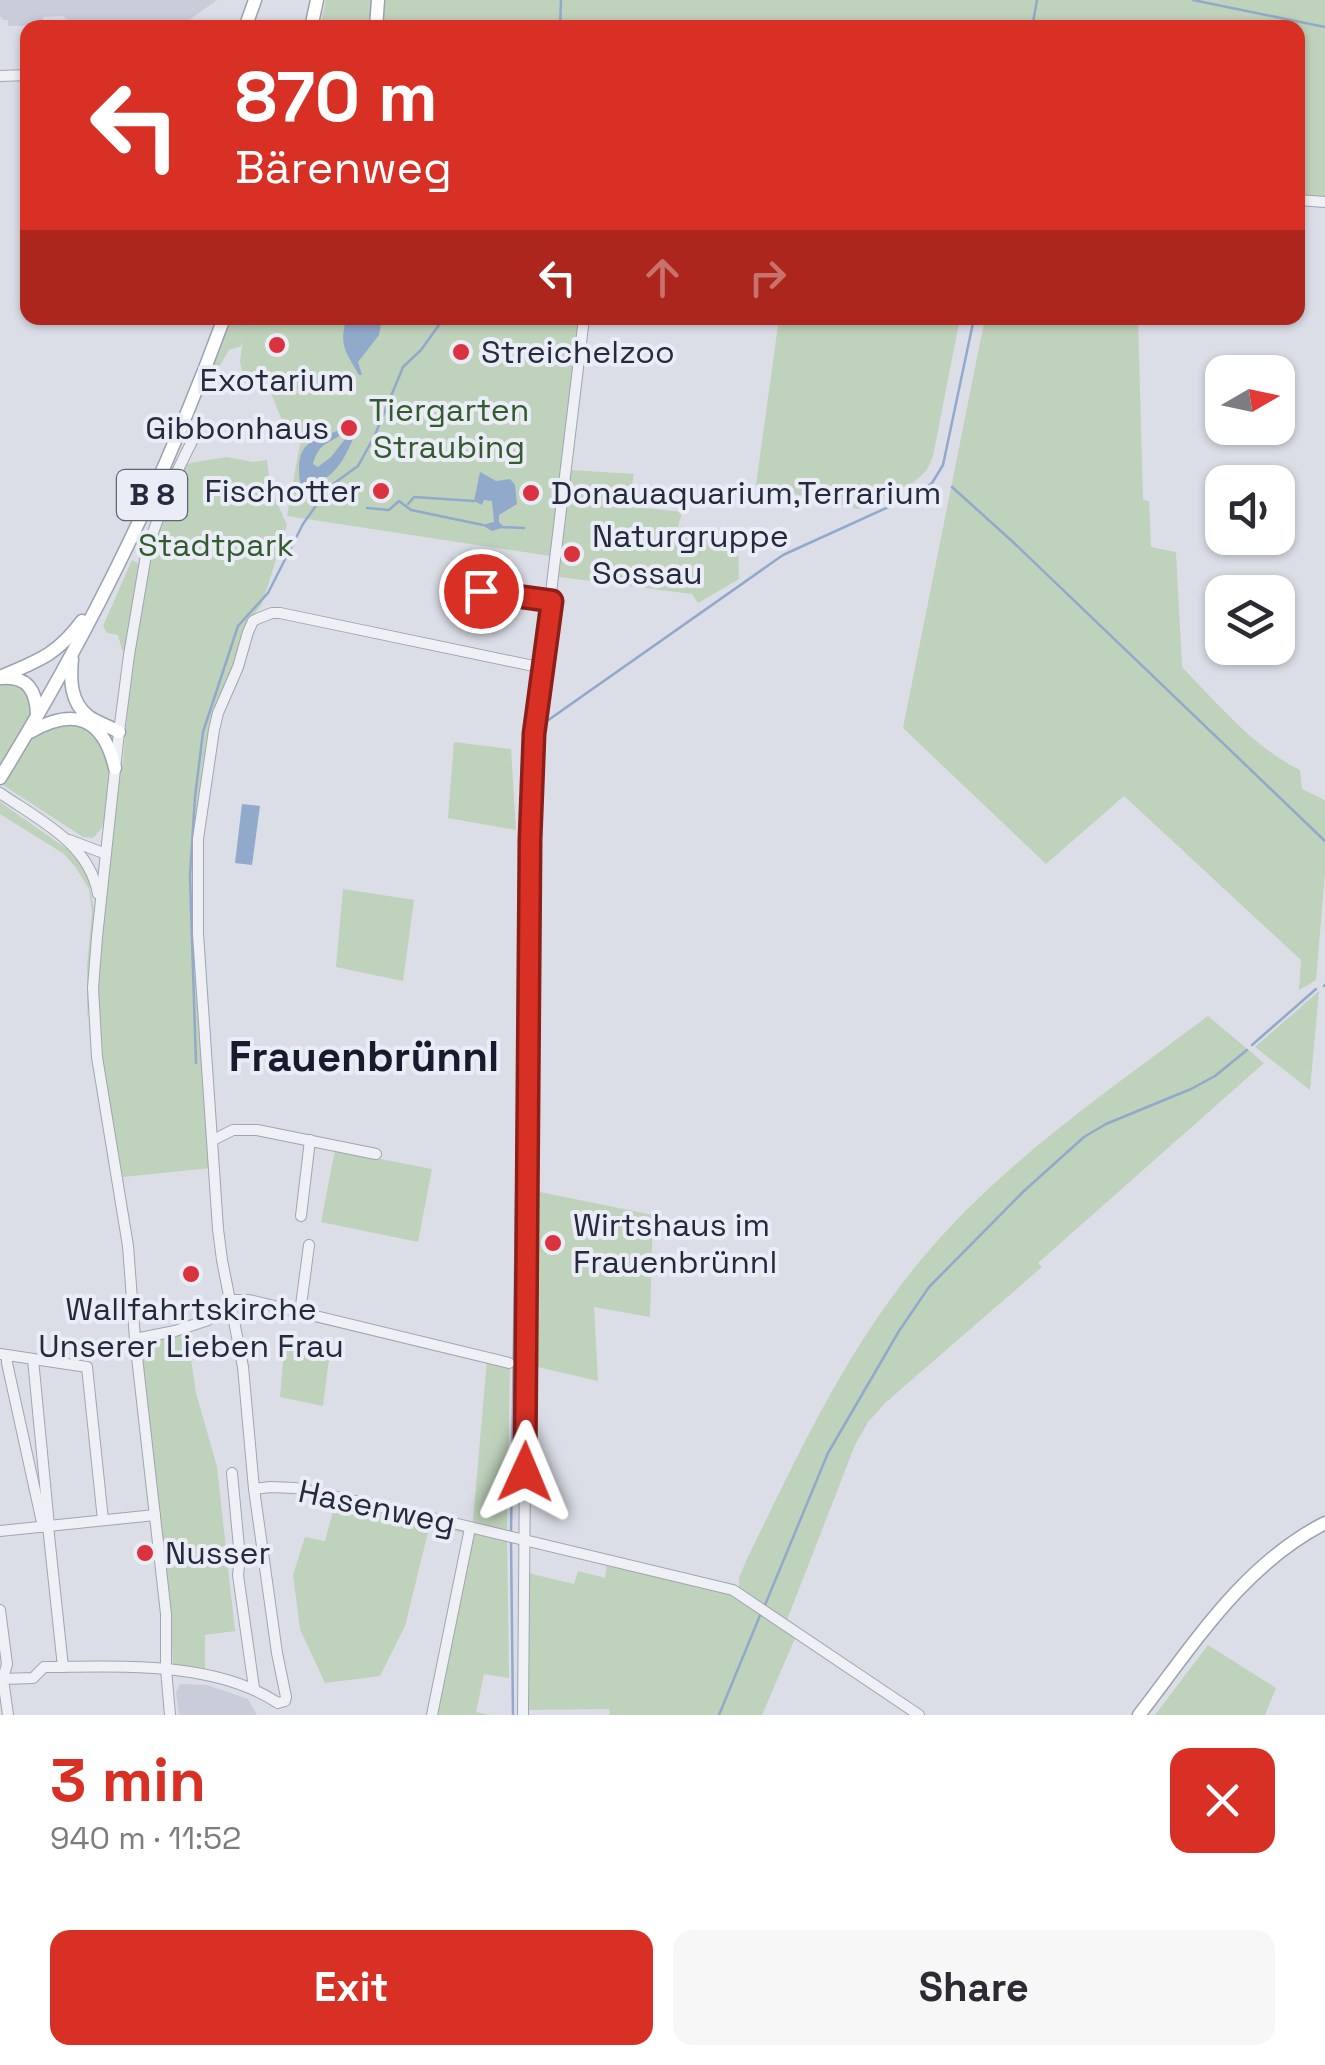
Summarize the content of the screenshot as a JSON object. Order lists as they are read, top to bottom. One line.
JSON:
{"streets":{"main road":["B 8"],"street":["Hasenweg"]},"districts":["Frauenbrünnl"],"parks":["Tiergarten Straubing","Stadtpark"],"places":["Exotarium","Streichelzoo","Gibbonhaus","Fischotter","Donauaquarium,Terrarium","Naturgruppe Sossau","Wirtshaus im Frauenbrünnl","Wallfahrtskirche Unserer Lieben Frau","Nusser"],"north":"right","page":{"turn":["870 m","Bärenweg"],"heading":["3 min","940 m · 11:52"],"buttons":["Exit","Share"]}}
